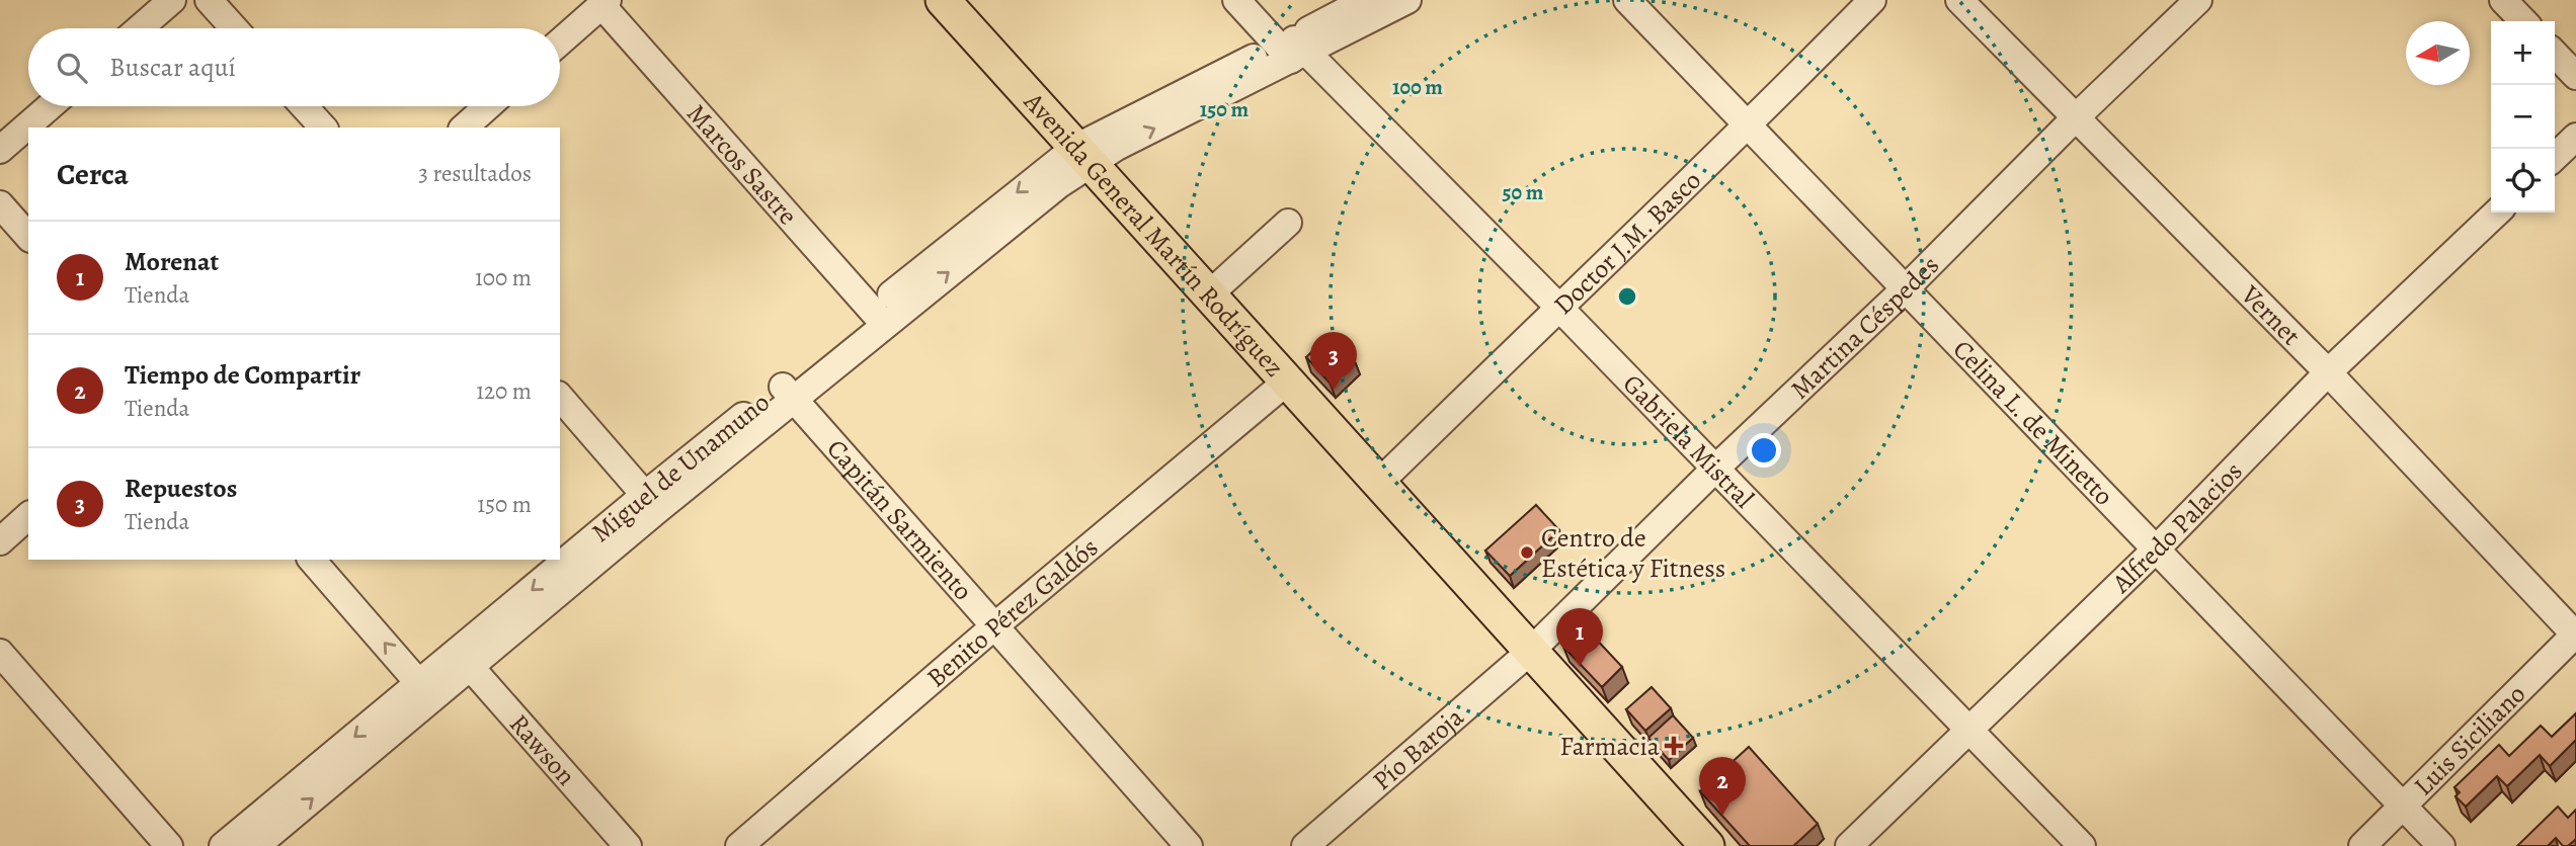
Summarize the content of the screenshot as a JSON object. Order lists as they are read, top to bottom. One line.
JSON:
{"streets":{"main road":["Avenida General Martín Rodríguez"],"street":["Marcos Sastre","Doctor J.M. Basco","Vernet","Martina Céspedes","Celina L. de Minetto","Gabriela Mistral","Miguel de Unamuno","Capitán Sarmiento","Alfredo Palacios","Benito Pérez Galdós","Luis Siciliano","Pío Baroja","Rawson"]},"crossings":[["Marcos Sastre","Miguel de Unamuno"],["Avenida General Martín Rodríguez","Doctor J.M. Basco"],["Avenida General Martín Rodríguez","Martina Céspedes"],["Avenida General Martín Rodríguez","Miguel de Unamuno"],["Avenida General Martín Rodríguez","Benito Pérez Galdós"],["Avenida General Martín Rodríguez","Pío Baroja"],["Doctor J.M. Basco","Celina L. de Minetto"],["Doctor J.M. Basco","Gabriela Mistral"],["Vernet","Martina Céspedes"],["Vernet","Alfredo Palacios"],["Vernet","Luis Siciliano"],["Martina Céspedes","Celina L. de Minetto"],["Martina Céspedes","Gabriela Mistral"],["Martina Céspedes","Pío Baroja"],["Celina L. de Minetto","Alfredo Palacios"],["Celina L. de Minetto","Luis Siciliano"],["Gabriela Mistral","Miguel de Unamuno"],["Gabriela Mistral","Alfredo Palacios"],["Miguel de Unamuno","Capitán Sarmiento"],["Miguel de Unamuno","Rawson"],["Capitán Sarmiento","Benito Pérez Galdós"]],"places":{"other":["Centro de Estética y Fitness"],"health":["Farmacia"]},"north":"left","page":{"map_buttons":["+","−"],"search":"Buscar aquí","heading":["Cerca","3 resultados"],"list":[{"mark":"1","name":"Morenat","note":"Tienda","value":"100 m"},{"mark":"2","name":"Tiempo de Compartir","note":"Tienda","value":"120 m"},{"mark":"3","name":"Repuestos","note":"Tienda","value":"150 m"}],"pins":["3","1","2"]},"rings":["100 m","150 m","50 m"]}
